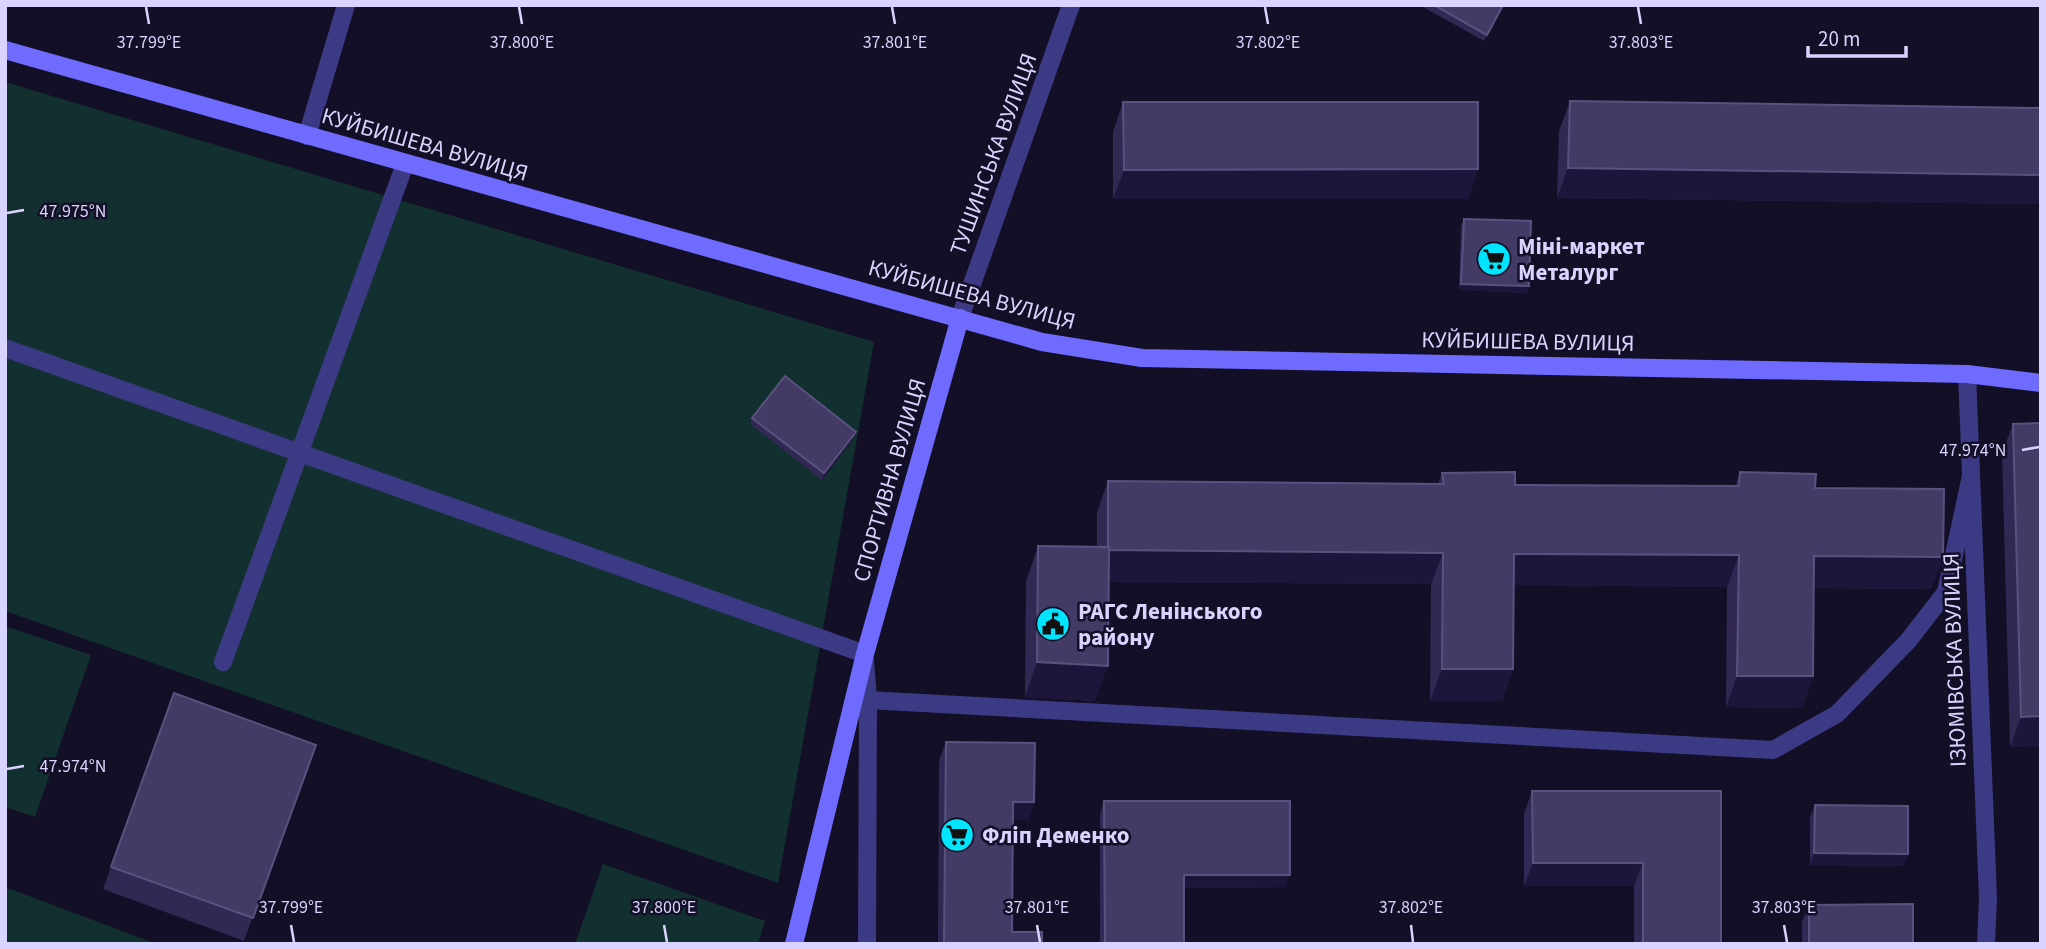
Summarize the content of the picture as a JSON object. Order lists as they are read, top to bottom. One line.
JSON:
{"streets":{"main road":["КУЙБИШЕВА ВУЛИЦЯ","СПОРТИВНА ВУЛИЦЯ"],"street":["ТУШИНСЬКА ВУЛИЦЯ","ІЗЮМІВСЬКА ВУЛИЦЯ"]},"crossings":[["КУЙБИШЕВА ВУЛИЦЯ","ТУШИНСЬКА ВУЛИЦЯ"],["КУЙБИШЕВА ВУЛИЦЯ","СПОРТИВНА ВУЛИЦЯ"],["КУЙБИШЕВА ВУЛИЦЯ","ІЗЮМІВСЬКА ВУЛИЦЯ"],["ТУШИНСЬКА ВУЛИЦЯ","СПОРТИВНА ВУЛИЦЯ"]],"places":{"supermarket":["Міні-маркет Металург","Фліп Деменко"],"public building":["РАГС Ленінського району"]},"scale_bar":"20 m","coordinates":["37.799°E","37.800°E","37.801°E","37.802°E","37.803°E","47.975°N","47.974°N"]}
